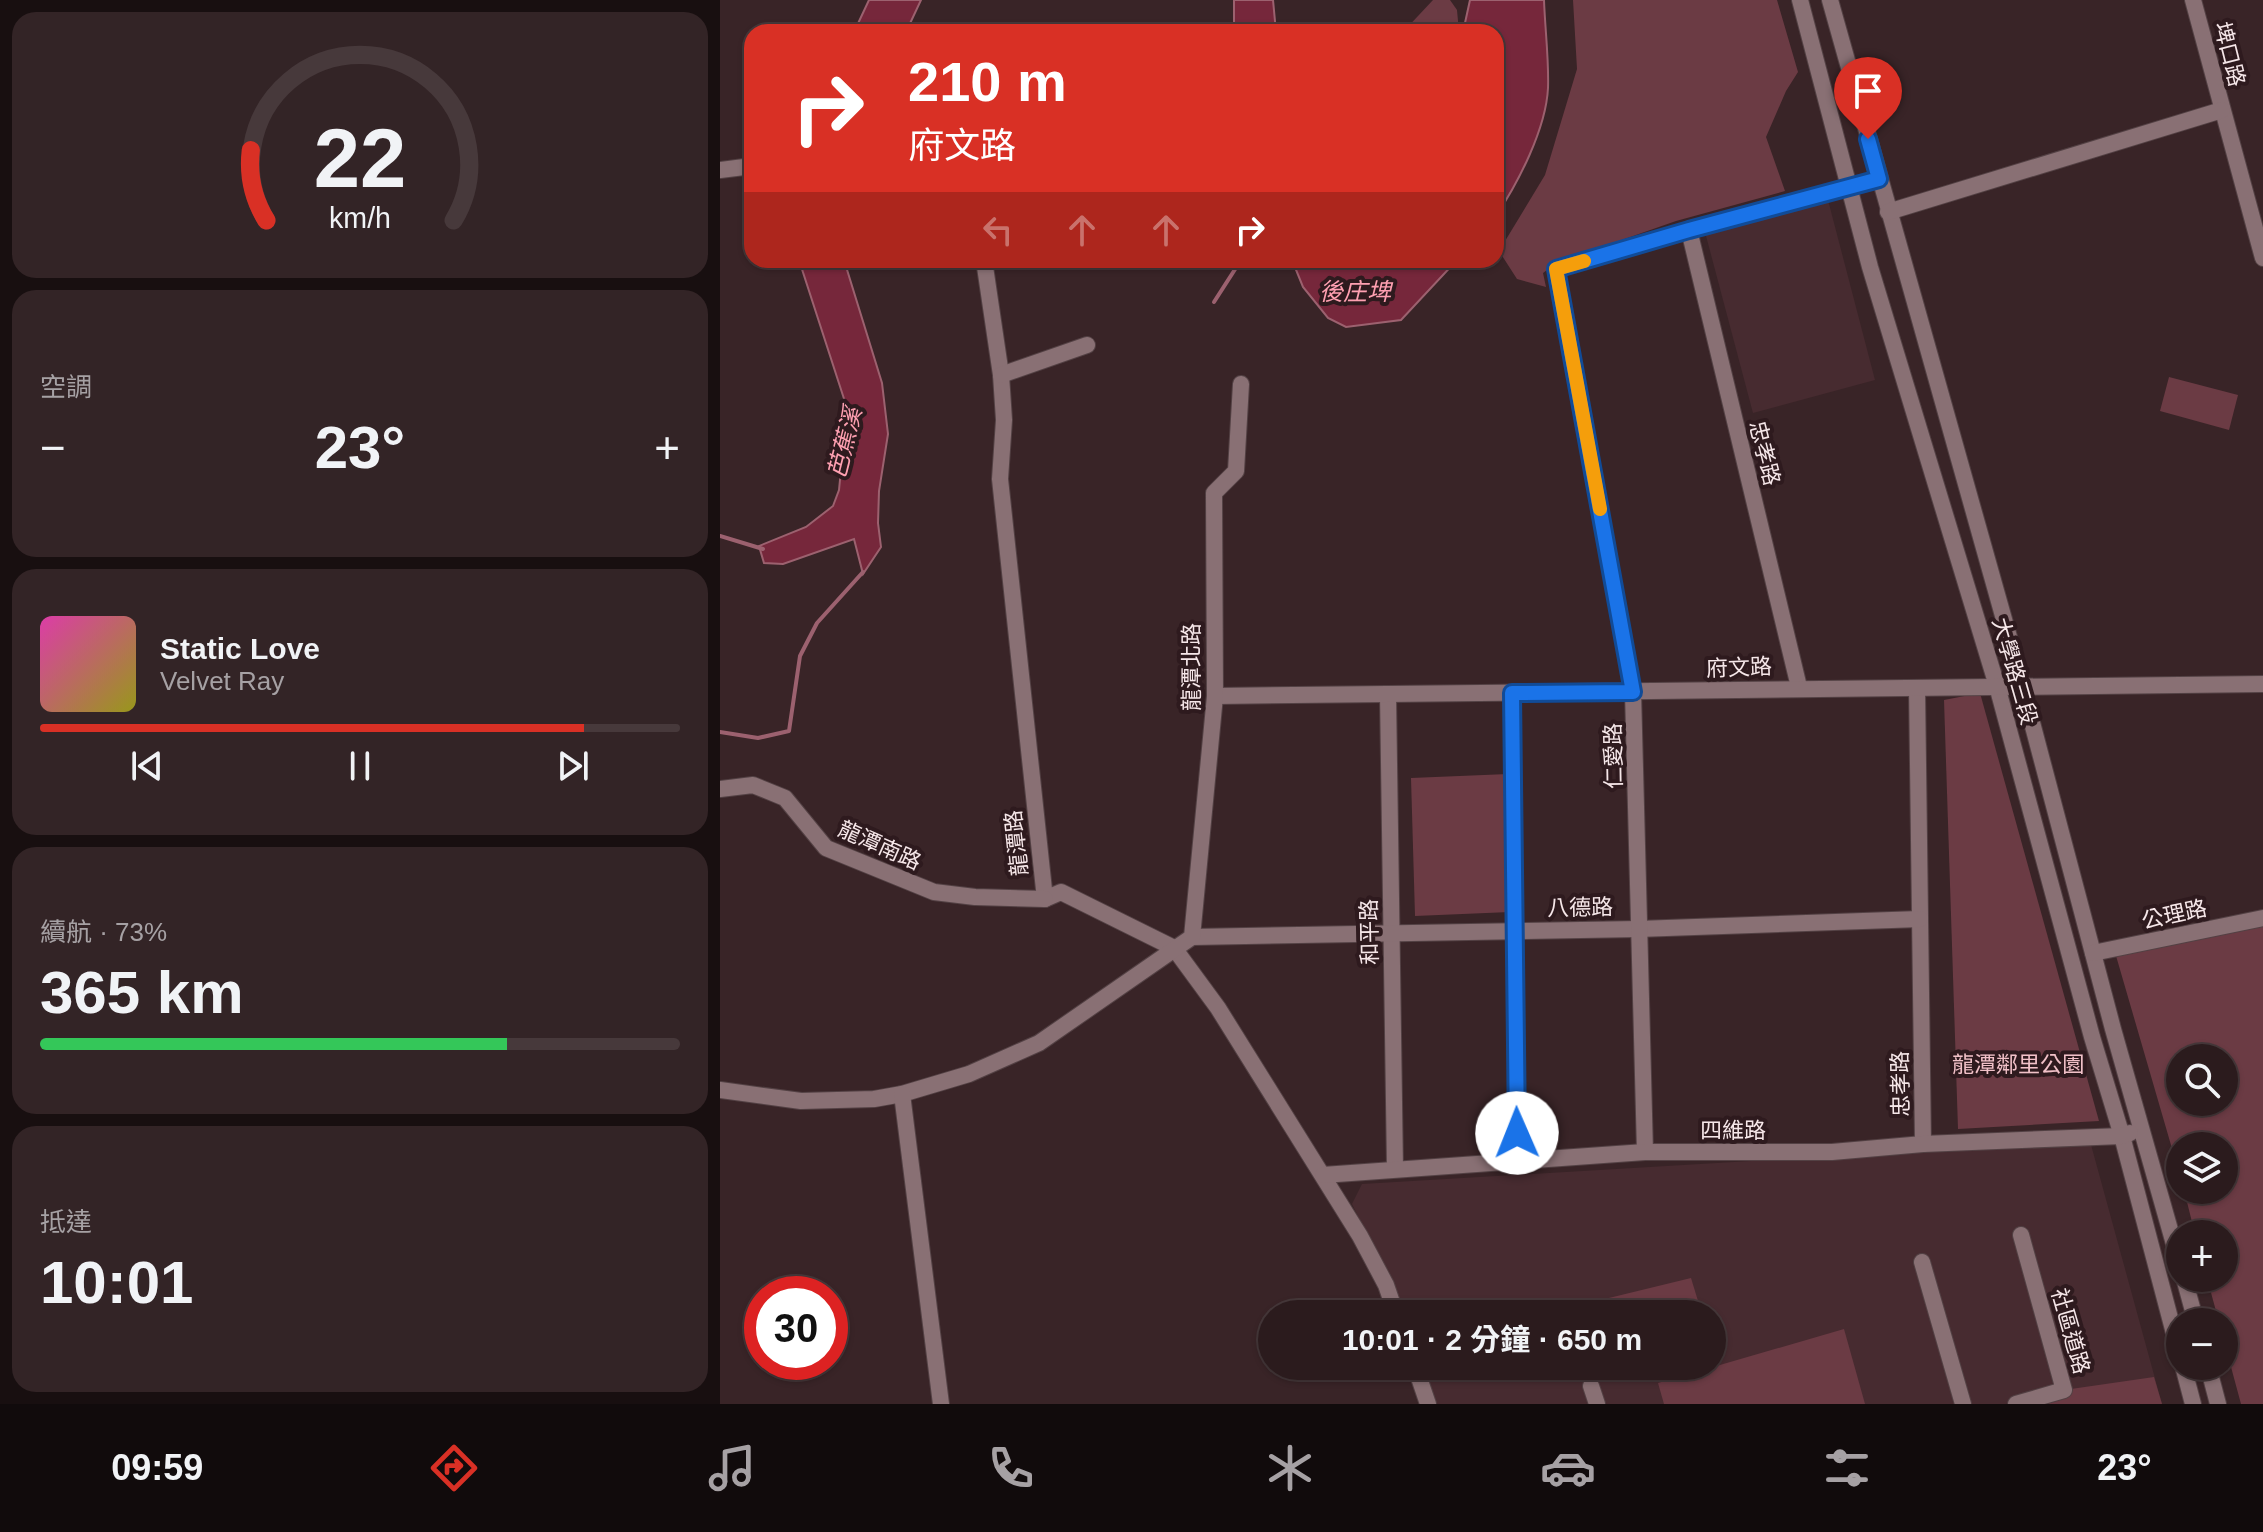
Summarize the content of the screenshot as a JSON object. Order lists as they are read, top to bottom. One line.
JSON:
{"streets":{"street":["埤口路","忠孝路","龍潭北路","府文路","大學路三段","仁愛路","龍潭路","龍潭南路","八德路","公理路","和平路","四維路","社區道路"]},"crossings":[["忠孝路","府文路"],["忠孝路","仁愛路"],["忠孝路","八德路"],["忠孝路","四維路"],["龍潭北路","府文路"],["龍潭北路","八德路"],["府文路","大學路三段"],["府文路","仁愛路"],["府文路","和平路"],["大學路三段","仁愛路"],["大學路三段","公理路"],["大學路三段","四維路"],["仁愛路","八德路"],["仁愛路","四維路"],["龍潭路","龍潭南路"],["龍潭路","四維路"],["八德路","和平路"],["和平路","四維路"]],"water":["後庄埤","芭蕉溪"],"parks":["龍潭鄰里公園"],"page":{"turn":["210 m","府文路"],"tile":["空調",["續航 · 73%","365 km"],["抵達","10:01"]],"heat":["−","23°","+"],"song":["Static Love","Velvet Ray"],"map_buttons":["+","−"],"limit":"30","trip":"10:01 · 2 分鐘 · 650 m","tabs":["09:59","23°"],"gauge":["22","km/h"]}}
